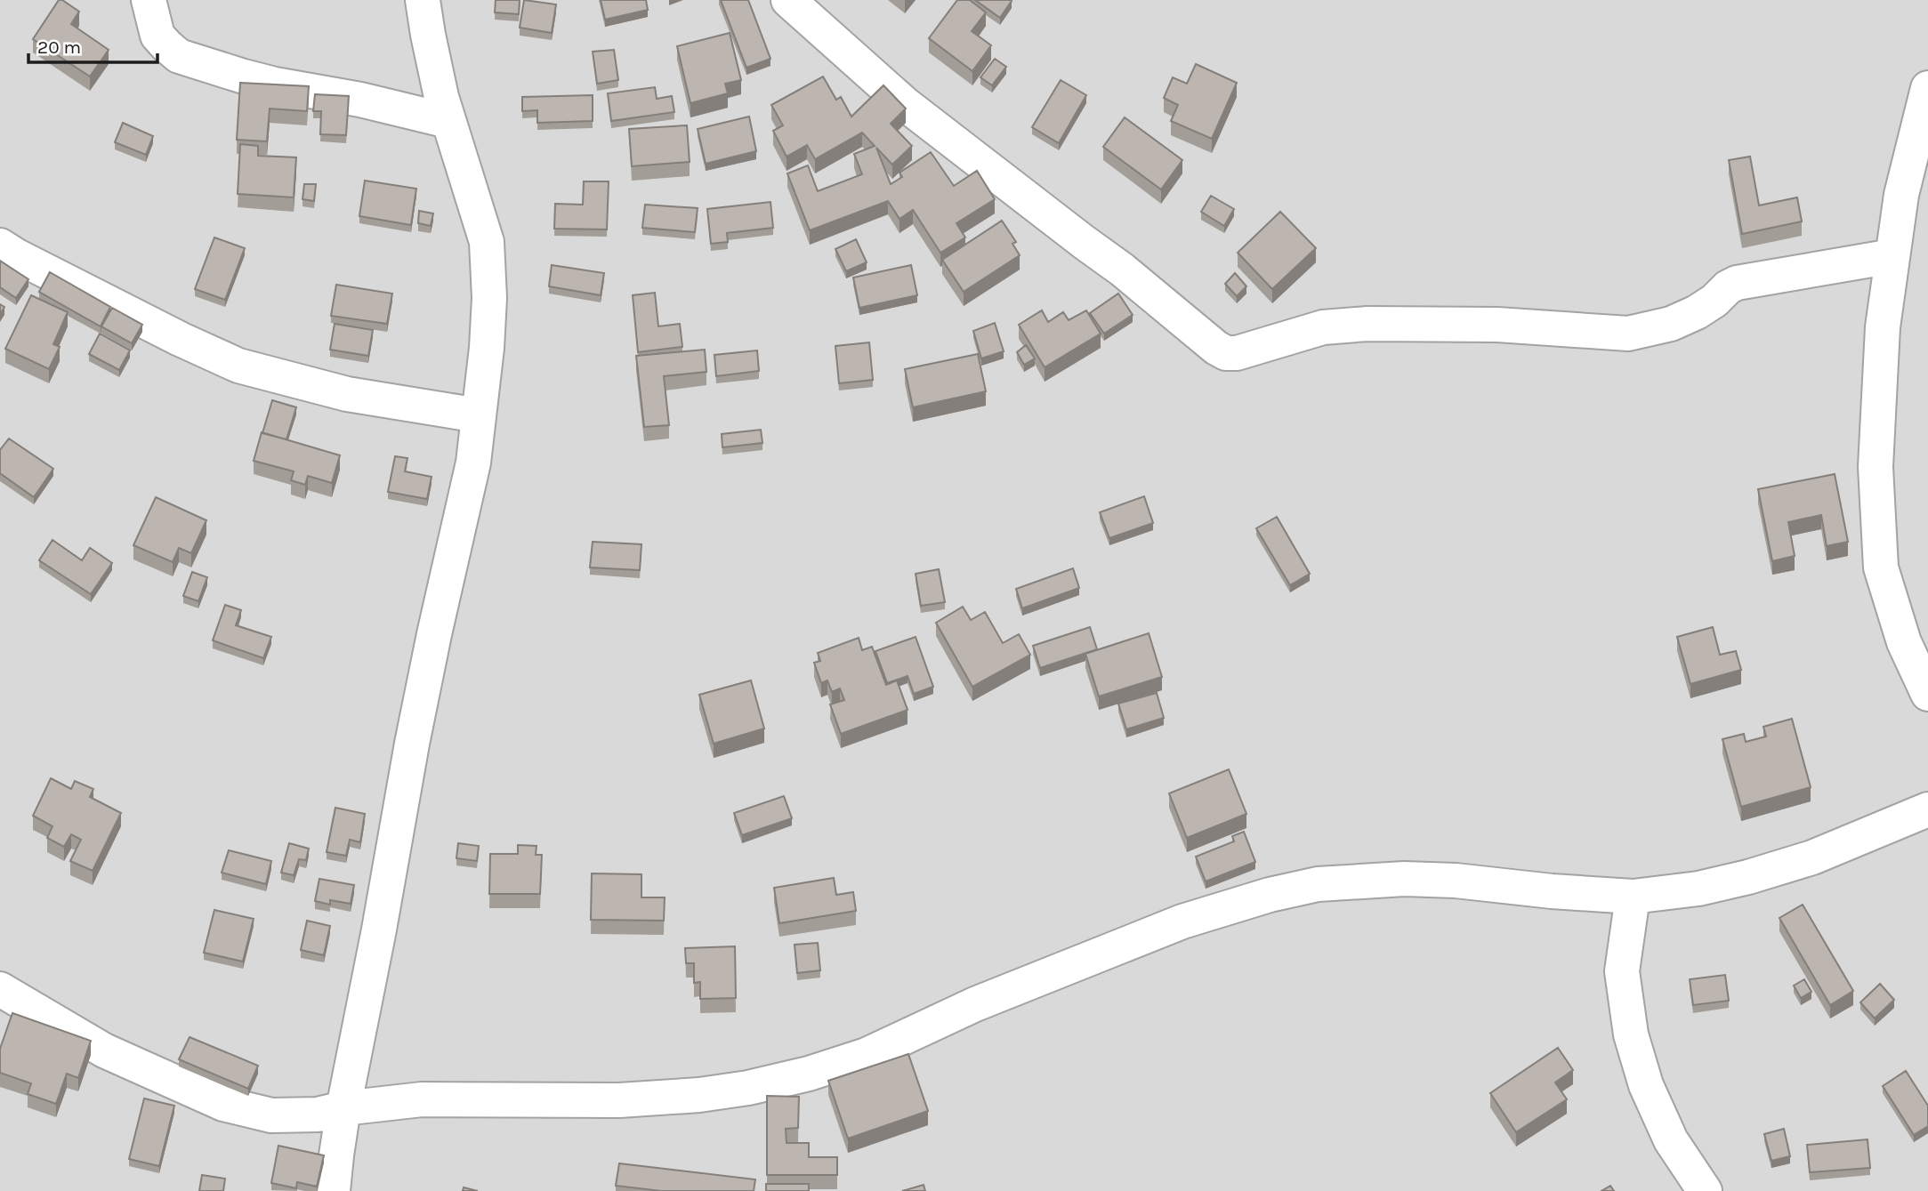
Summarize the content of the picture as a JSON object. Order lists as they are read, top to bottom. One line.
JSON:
{"scale_bar":"20 m"}
